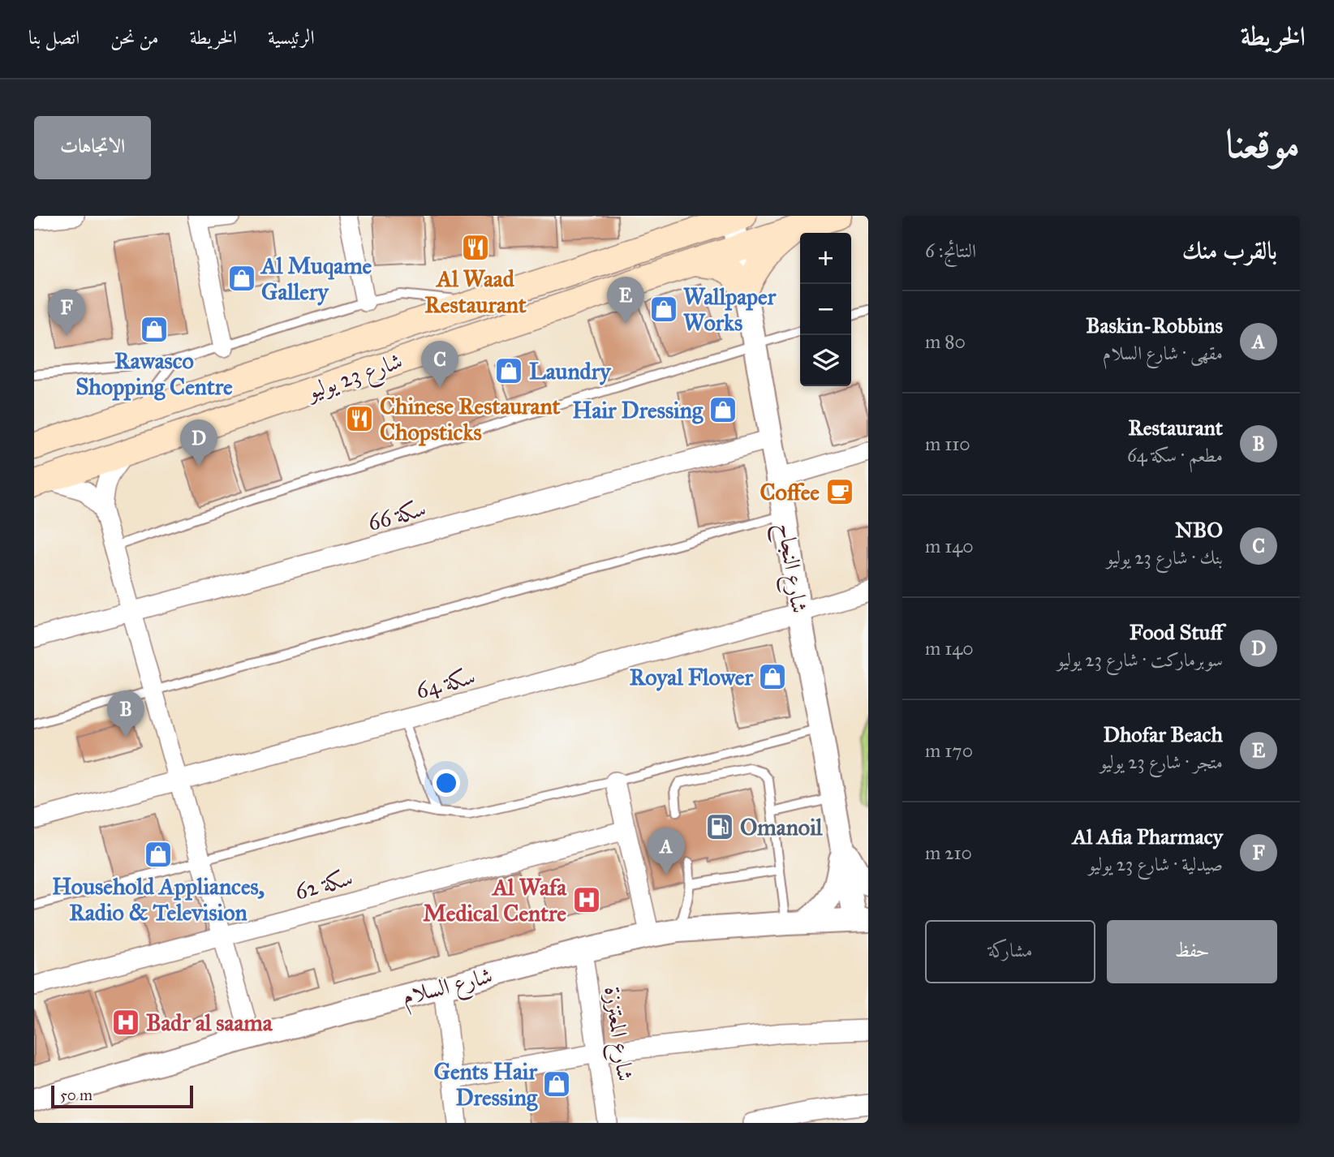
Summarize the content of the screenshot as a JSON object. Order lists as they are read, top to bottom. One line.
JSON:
{"streets":{"main road":["شارع 23 يوليو"],"street":["سكة 66","شارع النجاح","سكة 64","سكة 62","شارع السلام","شارع المعتززة"]},"crossings":[["شارع 23 يوليو","شارع النجاح"],["سكة 66","شارع النجاح"],["شارع النجاح","سكة 64"],["شارع النجاح","شارع السلام"],["شارع السلام","شارع المعتززة"]],"places":{"restaurant":["Al Waad Restaurant","Chinese Restaurant Chopsticks"],"shop":["Al Muqame Gallery","Wallpaper Works","Rawasco Shopping Centre","Laundry","Hair Dressing","Royal Flower","Household Appliances, Radio & Television","Gents Hair Dressing"],"cafe":["Coffee"],"fuel station":["Omanoil"],"hospital":["Al Wafa Medical Centre","Badr al saama"]},"scale_bar":"50 m","page":{"header":"الخريطة","nav":["الرئيسية","الخريطة","من نحن","اتصل بنا"],"title":"موقعنا","buttons":["الاتجاهات",["حفظ","مشاركة"]],"heading":["بالقرب منك","النتائج: 6"],"map_buttons":["+","−"],"pins":["E","F","C","D","B","A"],"list":[{"mark":"A","name":"Baskin-Robbins","note":"مقهى · شارع السلام","value":"80 m"},{"mark":"B","name":"Restaurant","note":"مطعم · سكة 64","value":"110 m"},{"mark":"C","name":"NBO","note":"بنك · شارع 23 يوليو","value":"140 m"},{"mark":"D","name":"Food Stuff","note":"سوبرماركت · شارع 23 يوليو","value":"140 m"},{"mark":"E","name":"Dhofar Beach","note":"متجر · شارع 23 يوليو","value":"170 m"},{"mark":"F","name":"Al Afia Pharmacy","note":"صيدلية · شارع 23 يوليو","value":"210 m"}],"scale":"50 m"}}
